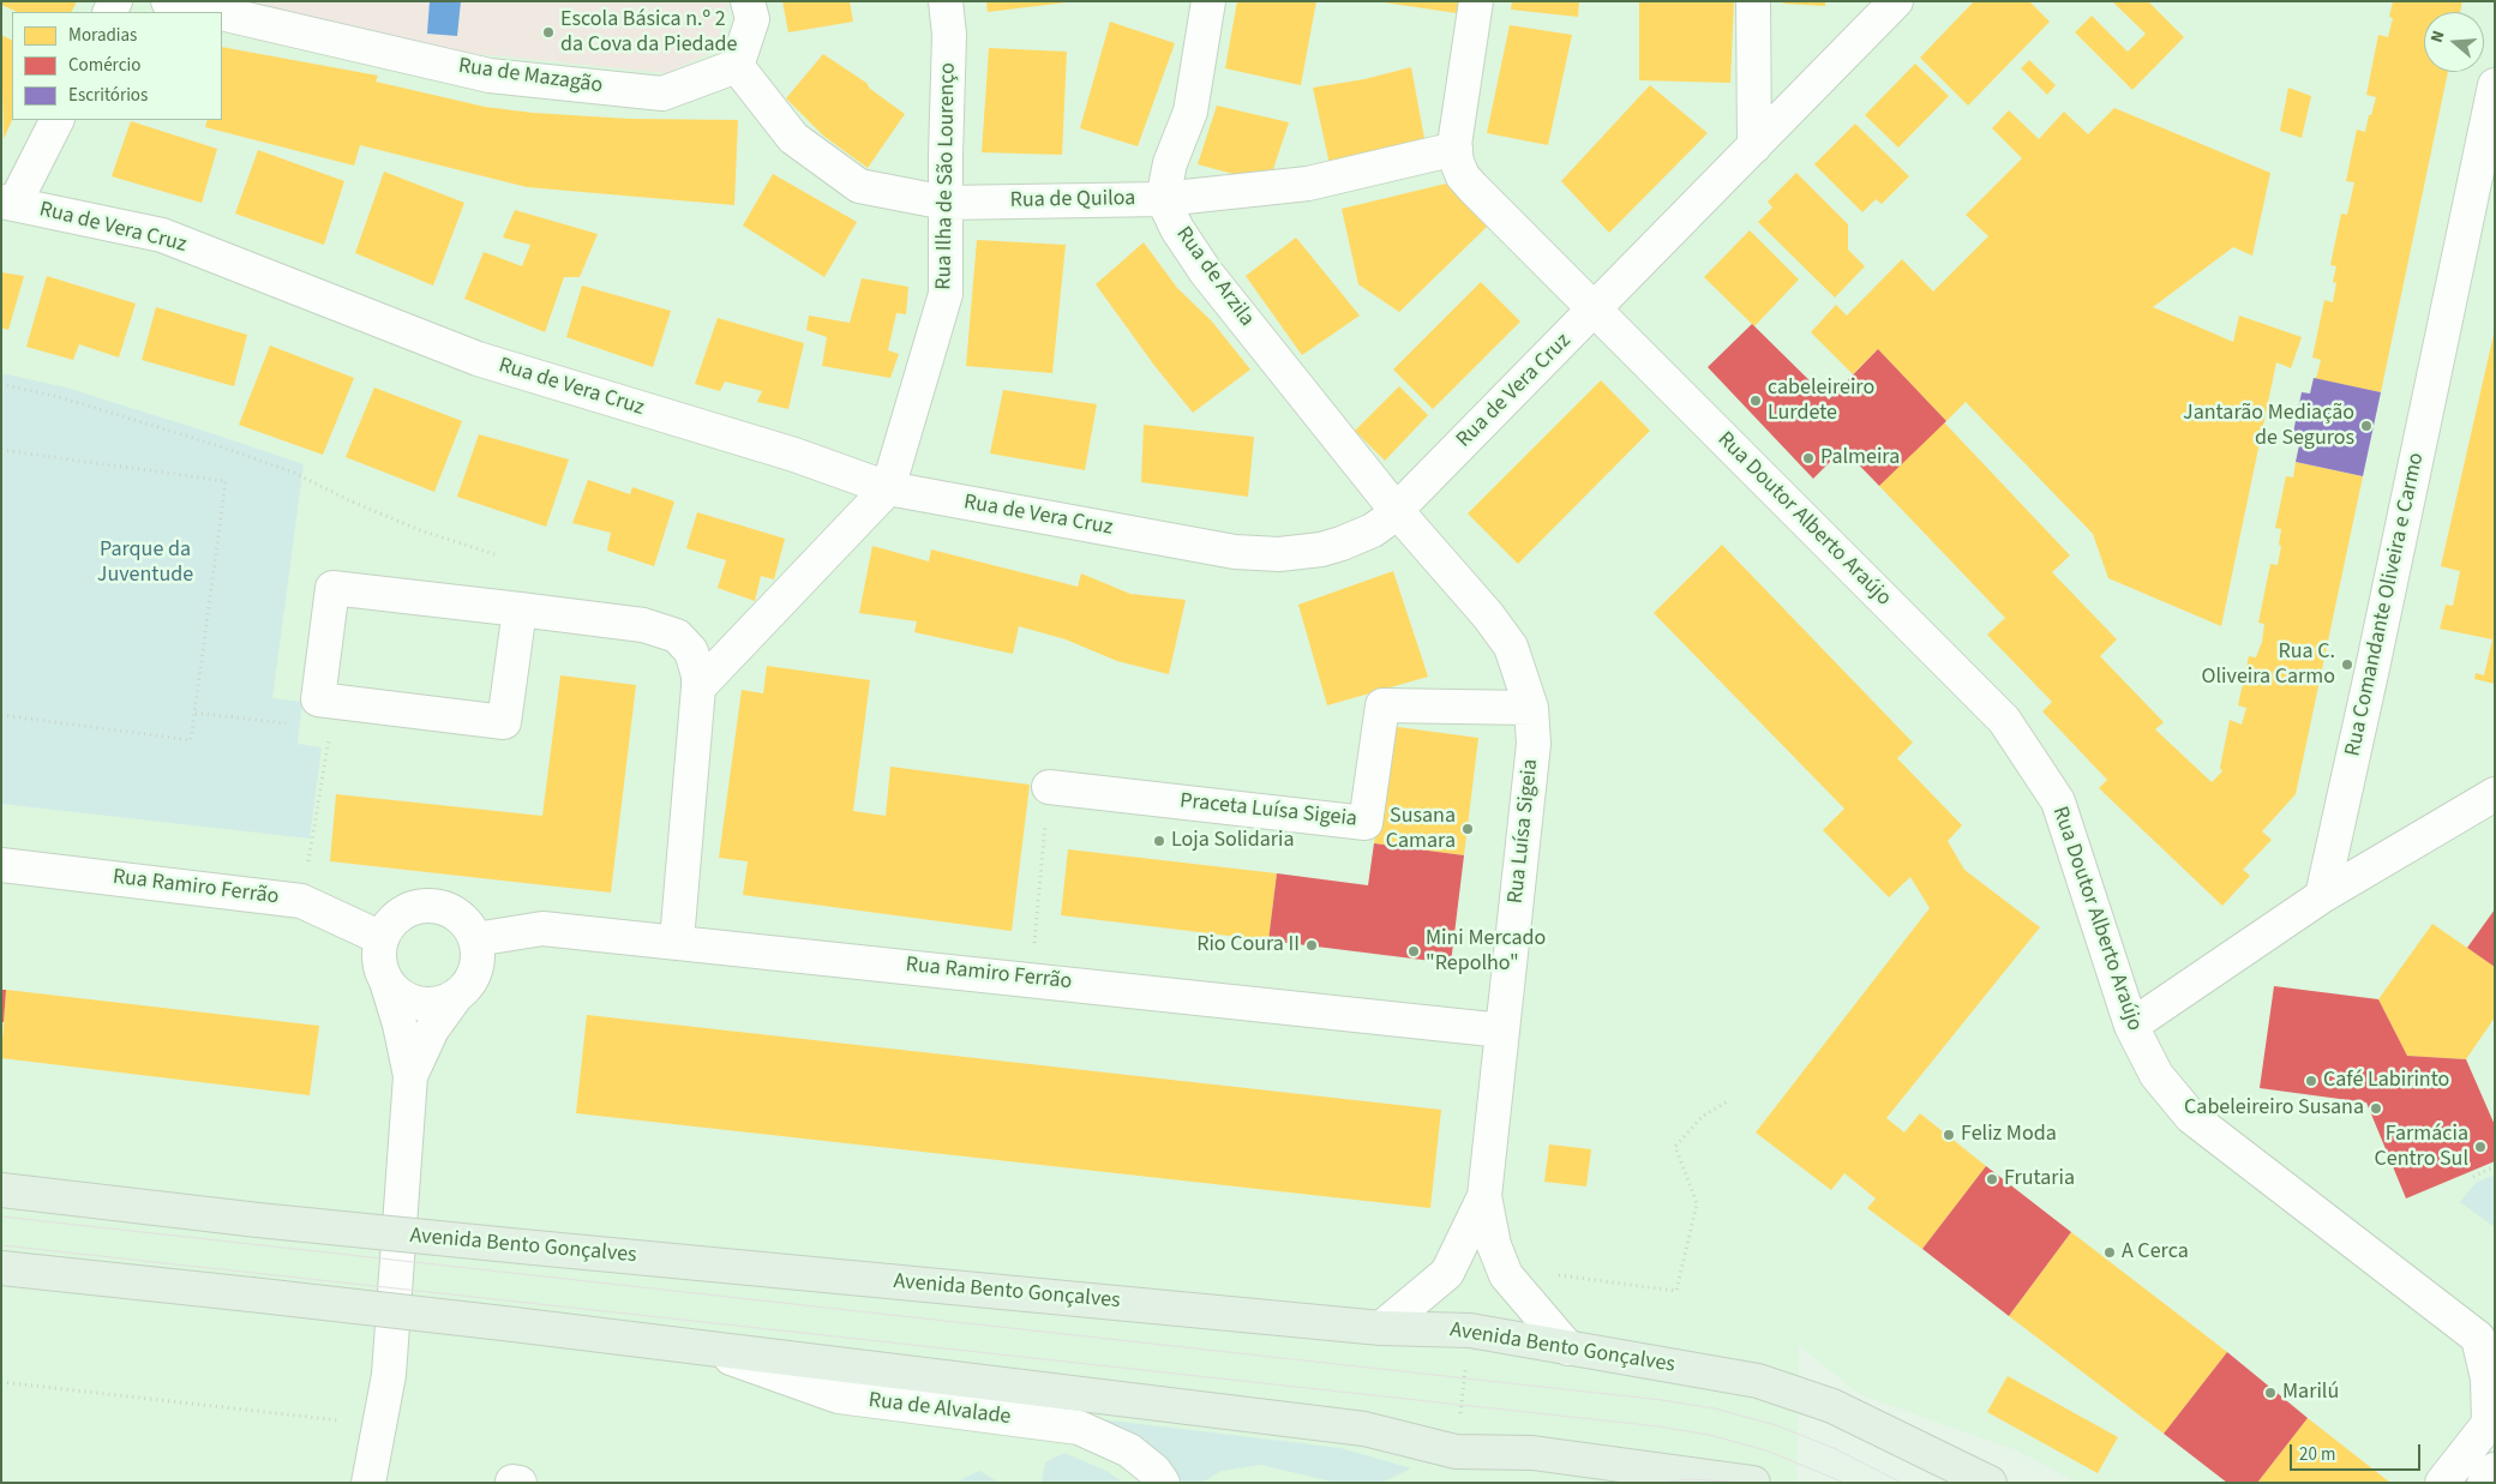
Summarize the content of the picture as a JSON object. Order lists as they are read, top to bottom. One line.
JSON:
{"streets":{"main road":["Avenida Bento Gonçalves"],"street":["Rua de Mazagão","Rua Ilha de São Lourenço","Rua de Quiloa","Rua de Vera Cruz","Rua de Arzila","Rua Doutor Alberto Araújo","Rua Comandante Oliveira e Carmo","Praceta Luísa Sigeia","Rua Luísa Sigeia","Rua Ramiro Ferrão","Rua de Alvalade"]},"crossings":[["Rua de Mazagão","Rua de Quiloa"],["Rua Ilha de São Lourenço","Rua de Quiloa"],["Rua Ilha de São Lourenço","Rua de Vera Cruz"],["Rua de Quiloa","Rua de Arzila"],["Rua de Quiloa","Rua Doutor Alberto Araújo"],["Rua de Vera Cruz","Rua de Arzila"],["Rua de Vera Cruz","Rua Doutor Alberto Araújo"],["Rua de Vera Cruz","Rua Luísa Sigeia"],["Rua de Arzila","Rua Luísa Sigeia"],["Praceta Luísa Sigeia","Rua Luísa Sigeia"],["Rua Luísa Sigeia","Rua Ramiro Ferrão"],["Rua Luísa Sigeia","Avenida Bento Gonçalves"]],"parks":["Parque da Juventude"],"places":["Escola Básica n.º 2 da Cova da Piedade","cabeleireiro Lurdete","Jantarão Mediação de Seguros","Palmeira","Rua C. Oliveira Carmo","Susana Camara","Loja Solidaria","Rio Coura II","Mini Mercado \"Repolho\"","Café Labirinto","Cabeleireiro Susana","Feliz Moda","Farmácia Centro Sul","Frutaria","A Cerca","Marilú"],"legend":["Moradias","Comércio","Escritórios"],"scale_bar":"20 m","north":"left"}
